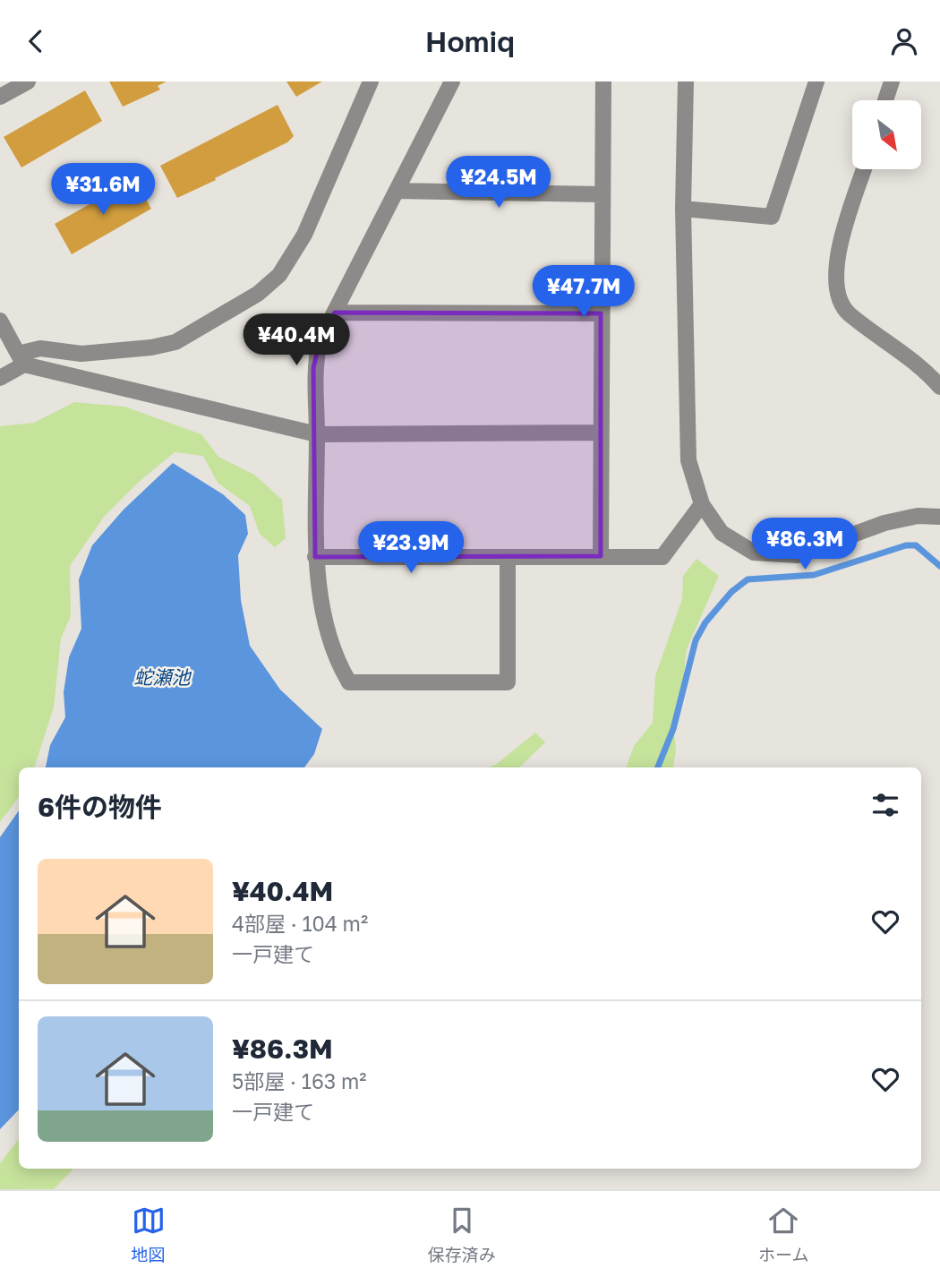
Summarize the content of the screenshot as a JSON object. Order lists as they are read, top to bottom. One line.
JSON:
{"water":["蛇瀬池"],"north":"bottom right","page":{"header":"Homiq","price":["¥24.5M","¥31.6M","¥47.7M","¥40.4M","¥86.3M","¥23.9M"],"heading":"6件の物件","list":[{"name":"¥40.4M","note":"4部屋 · 104 m² · 一戸建て"},{"name":"¥86.3M","note":"5部屋 · 163 m² · 一戸建て"}],"tabs":["地図","保存済み","ホーム"]}}
